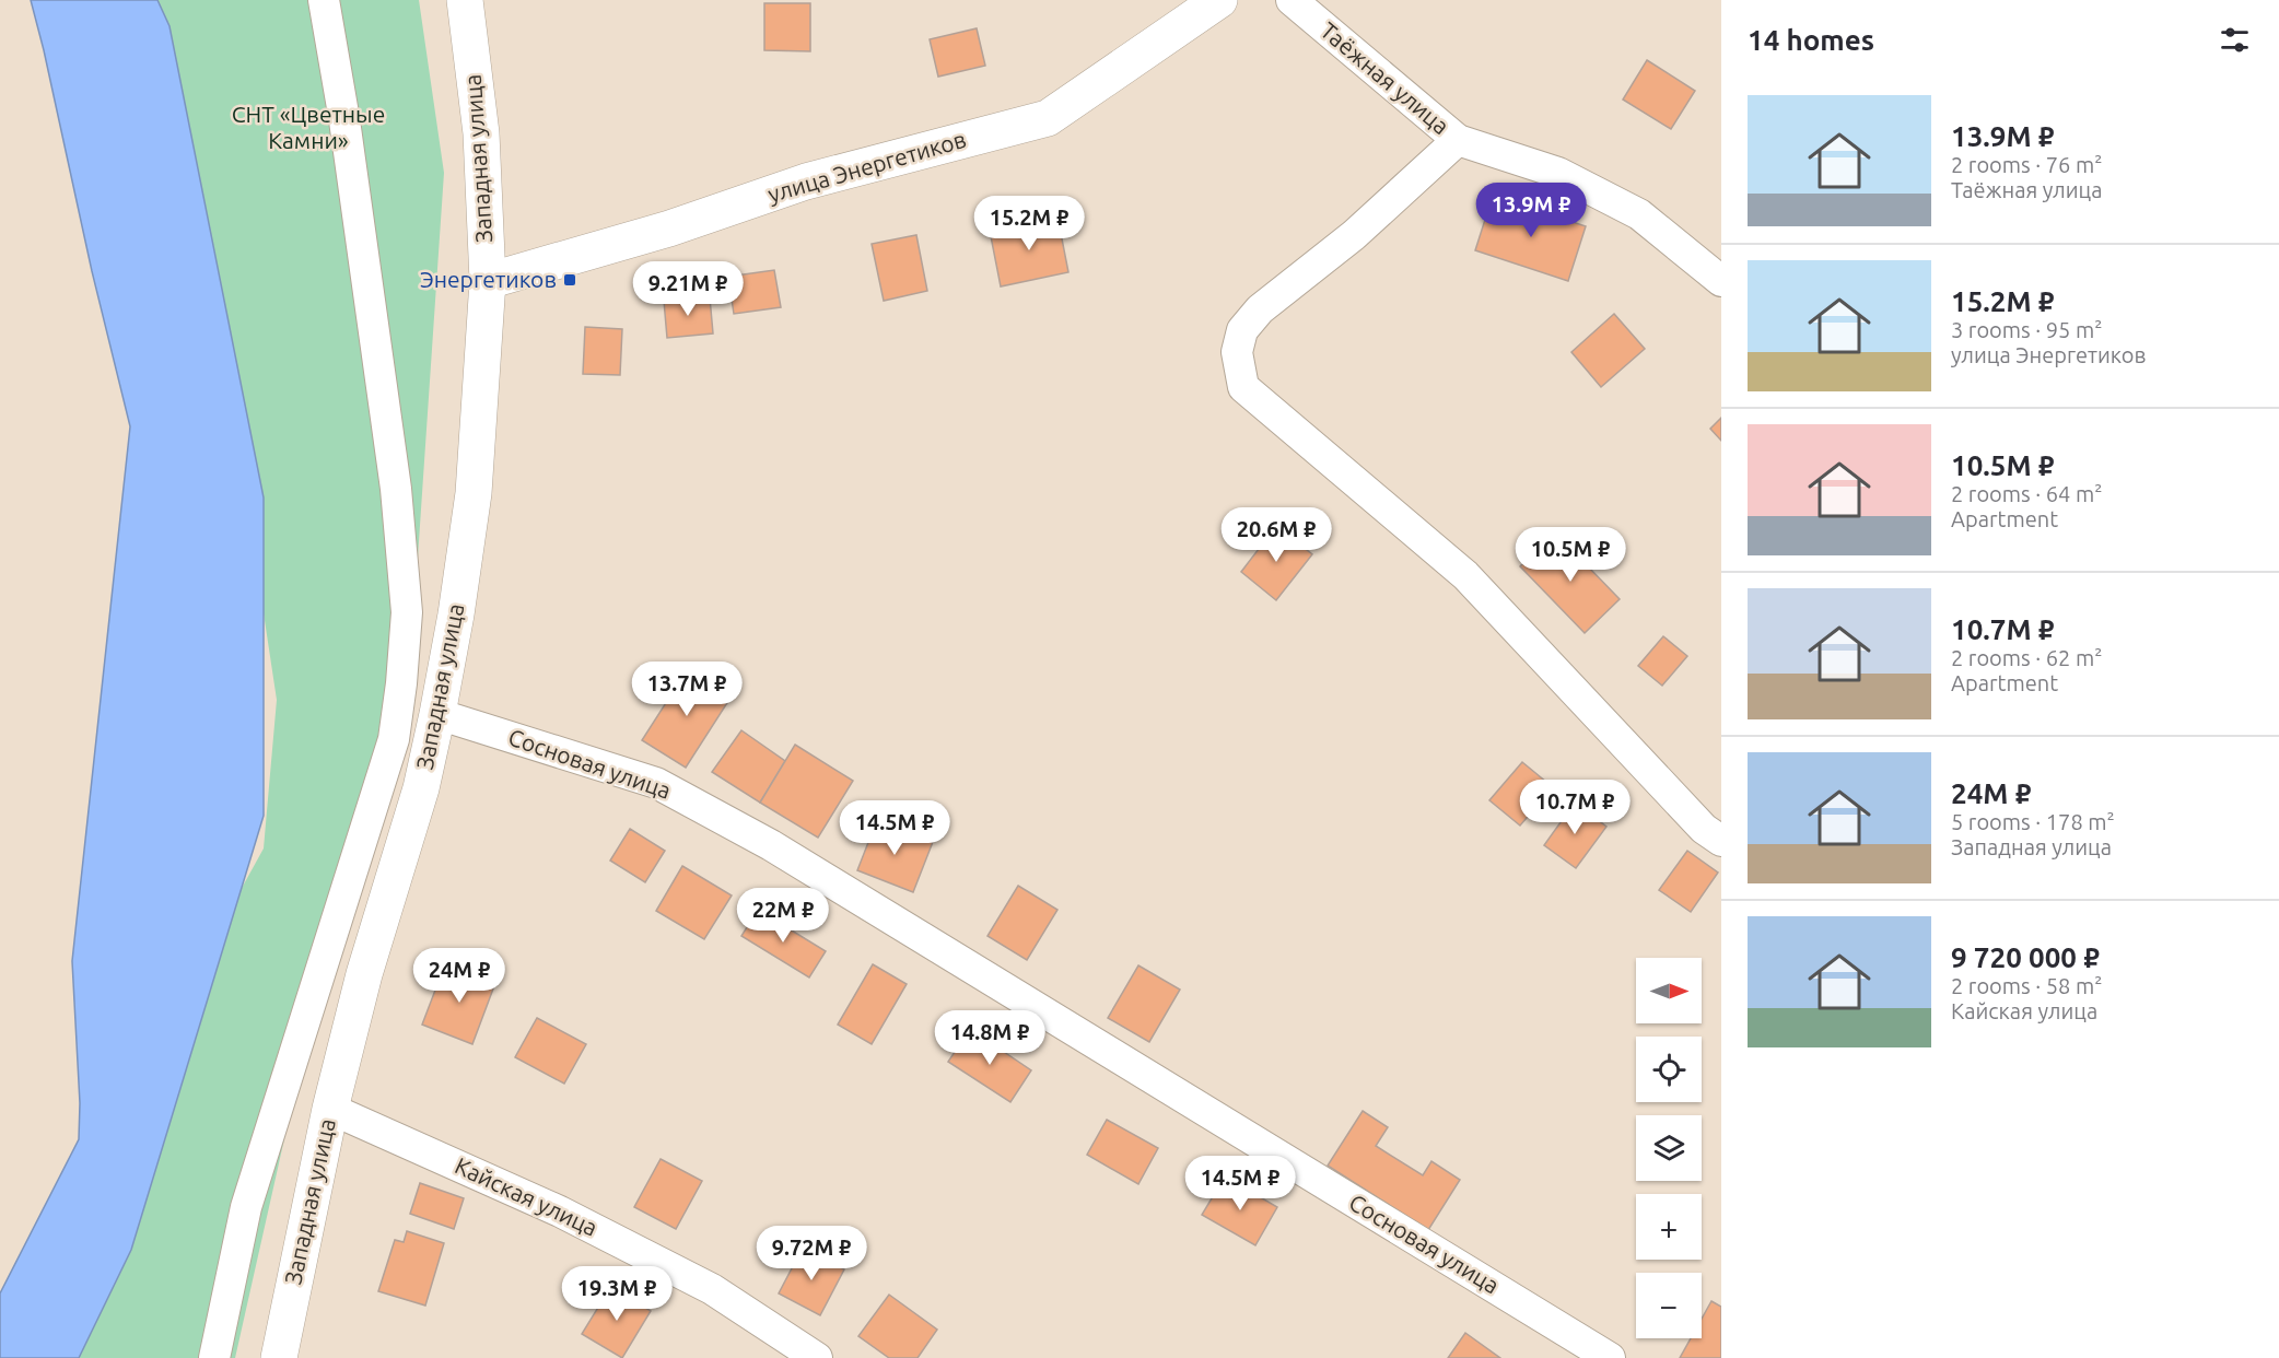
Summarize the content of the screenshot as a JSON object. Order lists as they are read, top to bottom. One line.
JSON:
{"streets":{"main road":["Западная улица","улица Энергетиков"],"street":["Таёжная улица","Сосновая улица","Кайская улица"]},"crossings":[["Западная улица","улица Энергетиков"],["Западная улица","Сосновая улица"],["Западная улица","Кайская улица"]],"parks":["СНТ «Цветные Камни»"],"places":{"transit":["Энергетиков"]},"north":"right","page":{"heading":"14 homes","list":[{"name":"13.9M ₽","note":"2 rooms · 76 m² · Таёжная улица"},{"name":"15.2M ₽","note":"3 rooms · 95 m² · улица Энергетиков"},{"name":"10.5M ₽","note":"2 rooms · 64 m² · Apartment"},{"name":"10.7M ₽","note":"2 rooms · 62 m² · Apartment"},{"name":"24M ₽","note":"5 rooms · 178 m² · Западная улица"},{"name":"9 720 000 ₽","note":"2 rooms · 58 m² · Кайская улица"}],"price":["13.9M ₽","15.2M ₽","9.21M ₽","20.6M ₽","10.5M ₽","13.7M ₽","10.7M ₽","14.5M ₽","22M ₽","24M ₽","14.8M ₽","14.5M ₽","9.72M ₽","19.3M ₽"],"map_buttons":["+","−"]}}
